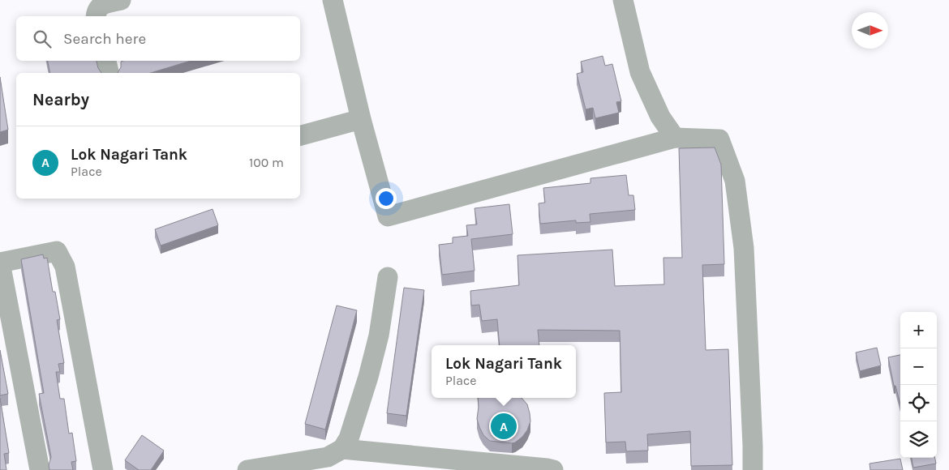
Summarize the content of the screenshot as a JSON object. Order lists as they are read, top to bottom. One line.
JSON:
{"north":"right","page":{"search":"Search here","heading":"Nearby","list":[{"mark":"A","name":"Lok Nagari Tank","note":"Place","value":"100 m"}],"map_buttons":["+","−"],"popup":["Lok Nagari Tank","Place"],"pins":"A"}}
